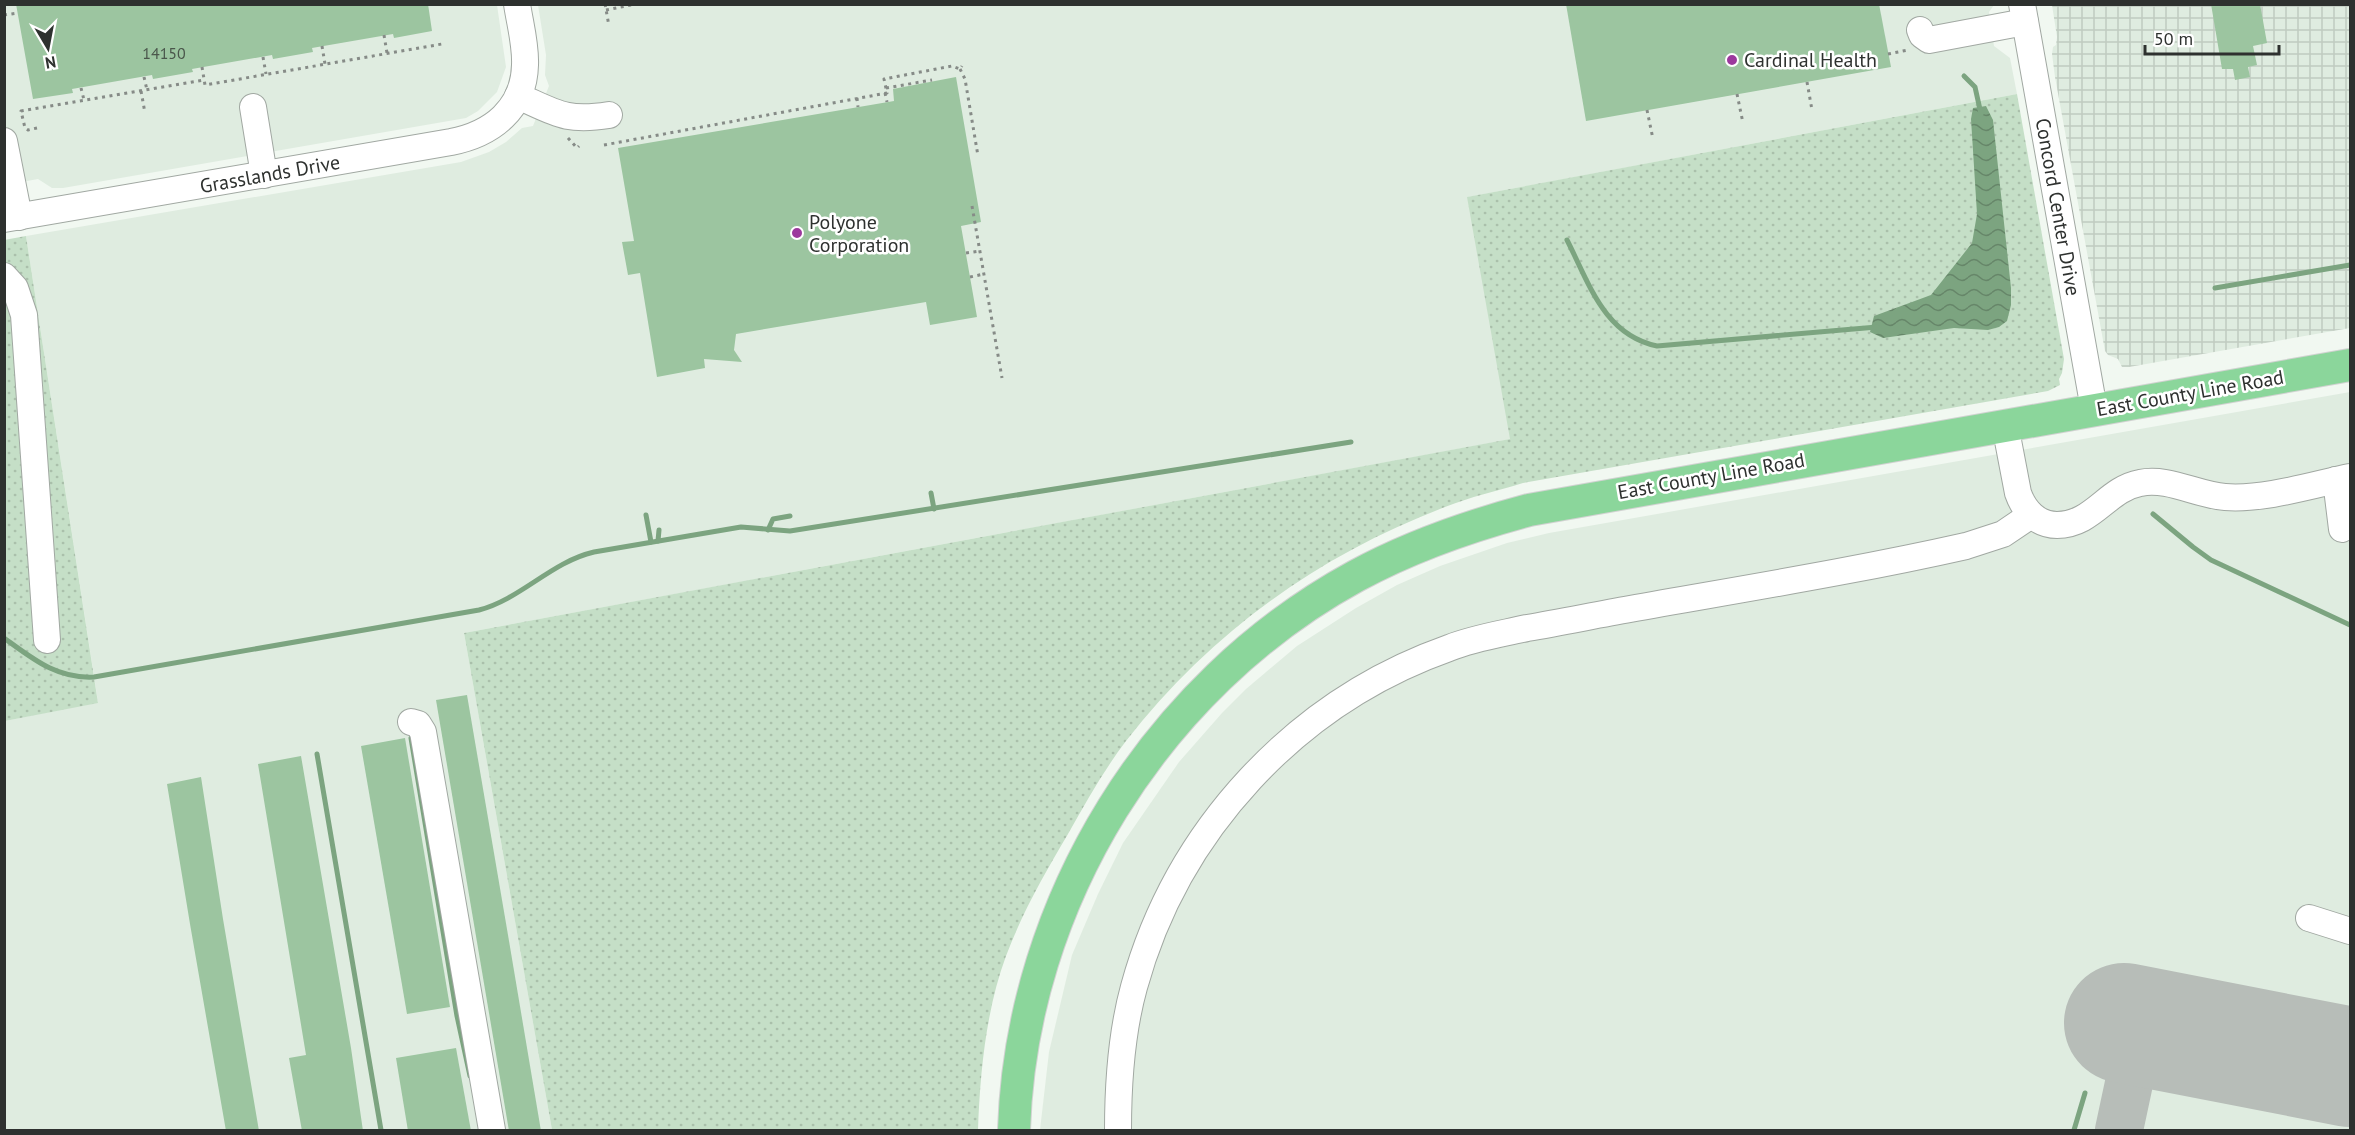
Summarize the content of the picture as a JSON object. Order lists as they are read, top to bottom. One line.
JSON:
{"streets":{"main road":["East County Line Road"],"street":["Grasslands Drive","Concord Center Drive"]},"crossings":[["Concord Center Drive","East County Line Road"]],"places":["Cardinal Health","Polyone Corporation"],"house_numbers":["14150"],"scale_bar":"50 m","north":"bottom"}
